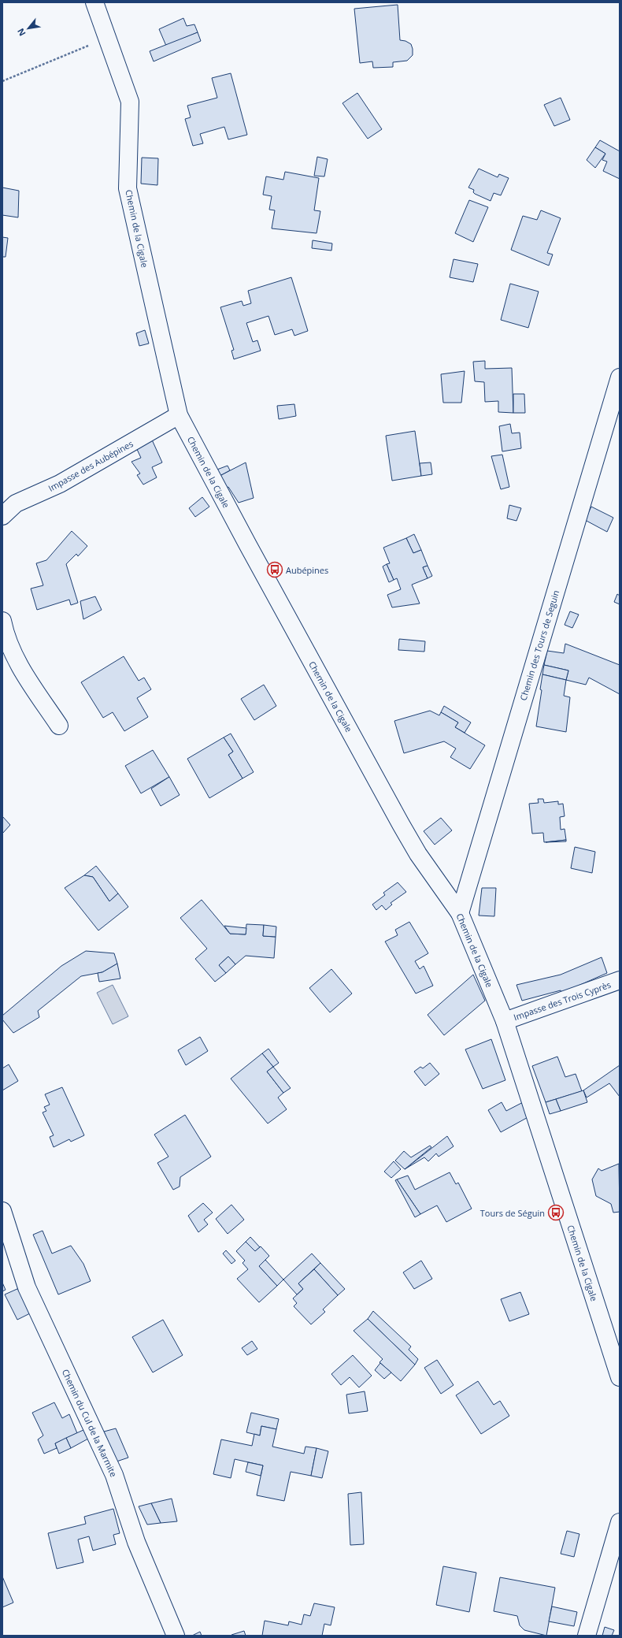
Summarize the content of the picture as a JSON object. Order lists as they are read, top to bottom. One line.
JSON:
{"streets":{"street":["Chemin de la Cigale","Impasse des Aubépines","Chemin des Tours de Seguin","Impasse des Trois Cyprès","Chemin du Cul de la Marmite"]},"crossings":[["Chemin de la Cigale","Impasse des Aubépines"],["Chemin de la Cigale","Chemin des Tours de Seguin"],["Chemin de la Cigale","Impasse des Trois Cyprès"]],"places":{"bus stop":["Aubépines","Tours de Séguin"]},"north":"bottom left"}
